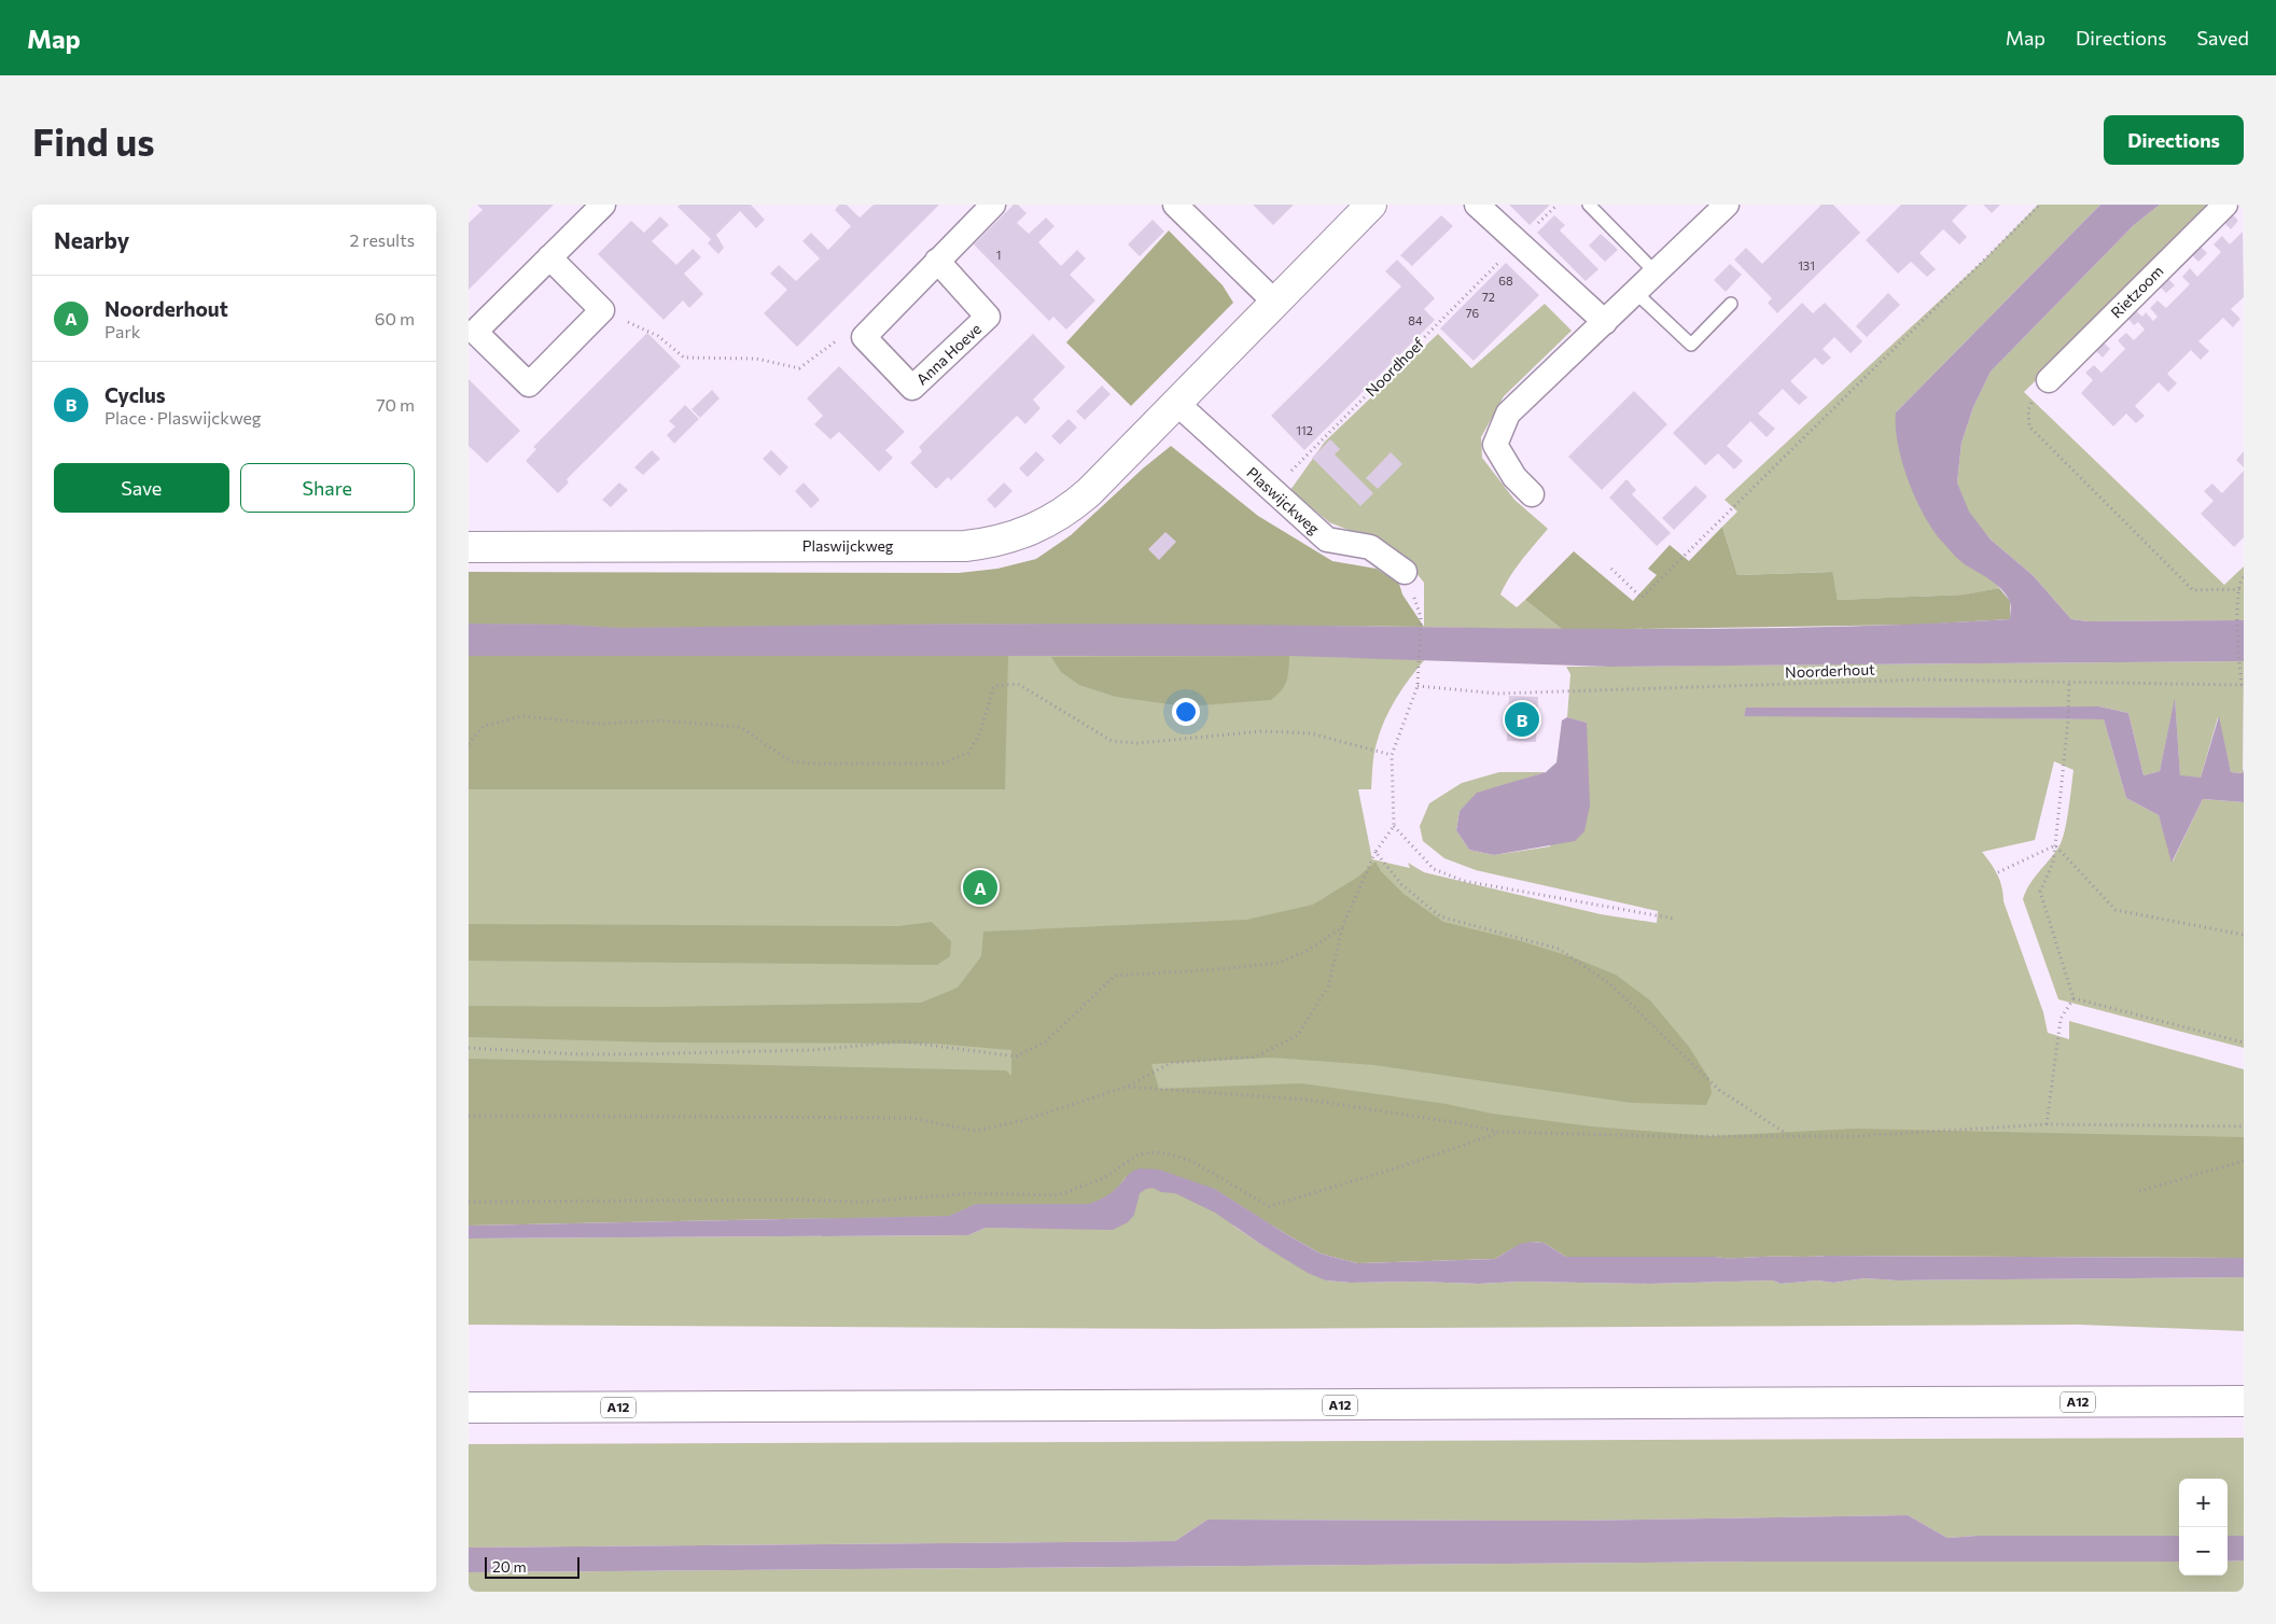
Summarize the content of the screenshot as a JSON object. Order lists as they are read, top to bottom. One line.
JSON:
{"streets":{"main road":["Plaswijckweg","A12"],"street":["Rietzoom","Anna Hoeve"],"path":["Noordhoef","Noorderhout"]},"crossings":[["Noordhoef","Plaswijckweg"]],"house_numbers":["1","131","68","72","76","84","112"],"scale_bar":"20 m","page":{"header":"Map","nav":["Map","Directions","Saved"],"buttons":["Directions",["Save","Share"]],"title":"Find us","heading":["Nearby","2 results"],"list":[{"mark":"A","name":"Noorderhout","note":"Park","value":"60 m"},{"mark":"B","name":"Cyclus","note":"Place · Plaswijckweg","value":"70 m"}],"pins":["B","A"],"map_buttons":["+","−"],"scale":"20 m"}}
